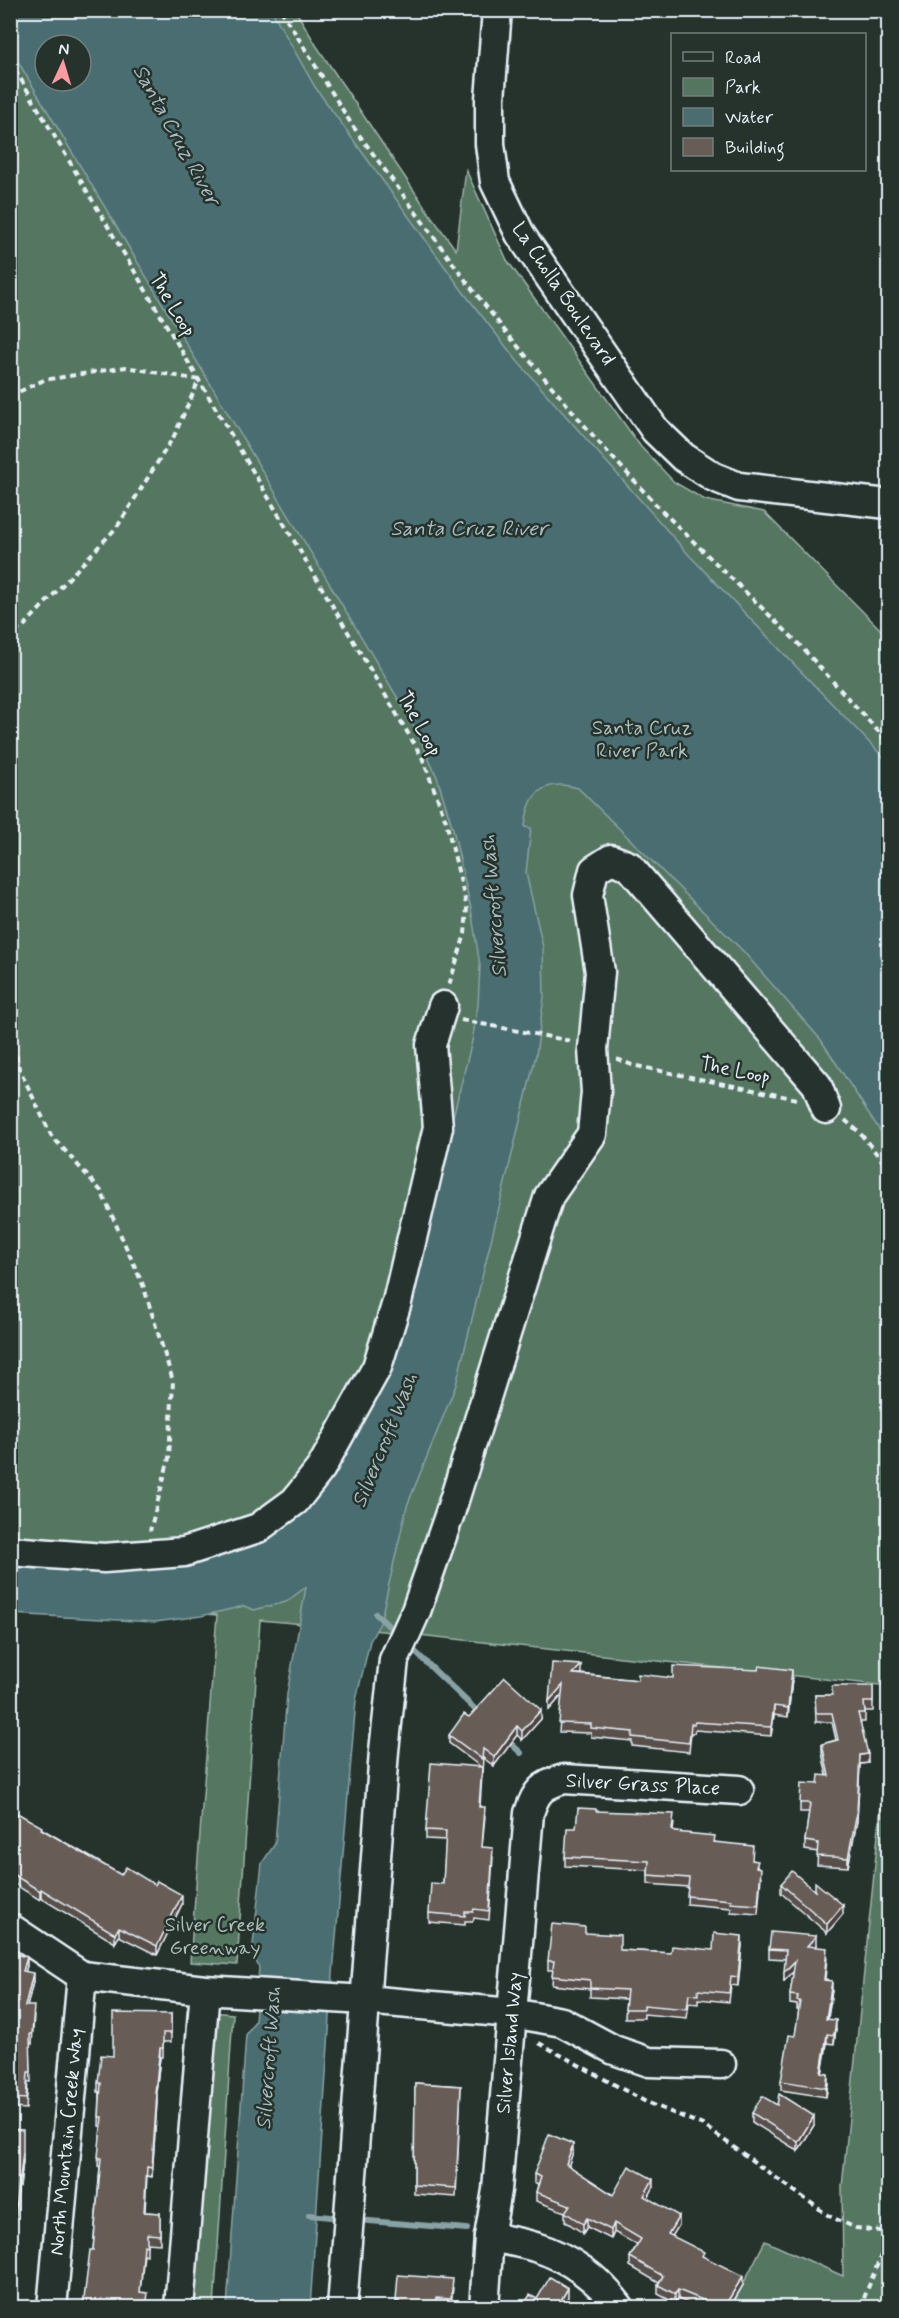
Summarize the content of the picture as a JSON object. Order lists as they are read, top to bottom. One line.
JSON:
{"streets":{"street":["La Cholla Boulevard","Silver Grass Place","Silver Island Way","North Mountain Creek Way"],"path":["The Loop"]},"crossings":[["Silver Grass Place","Silver Island Way"]],"water":["Santa Cruz River","Silvercroft Wash"],"parks":["Santa Cruz River Park","Silver Creek Greenway"],"legend":["Road","Park","Water","Building"],"north":"top"}
